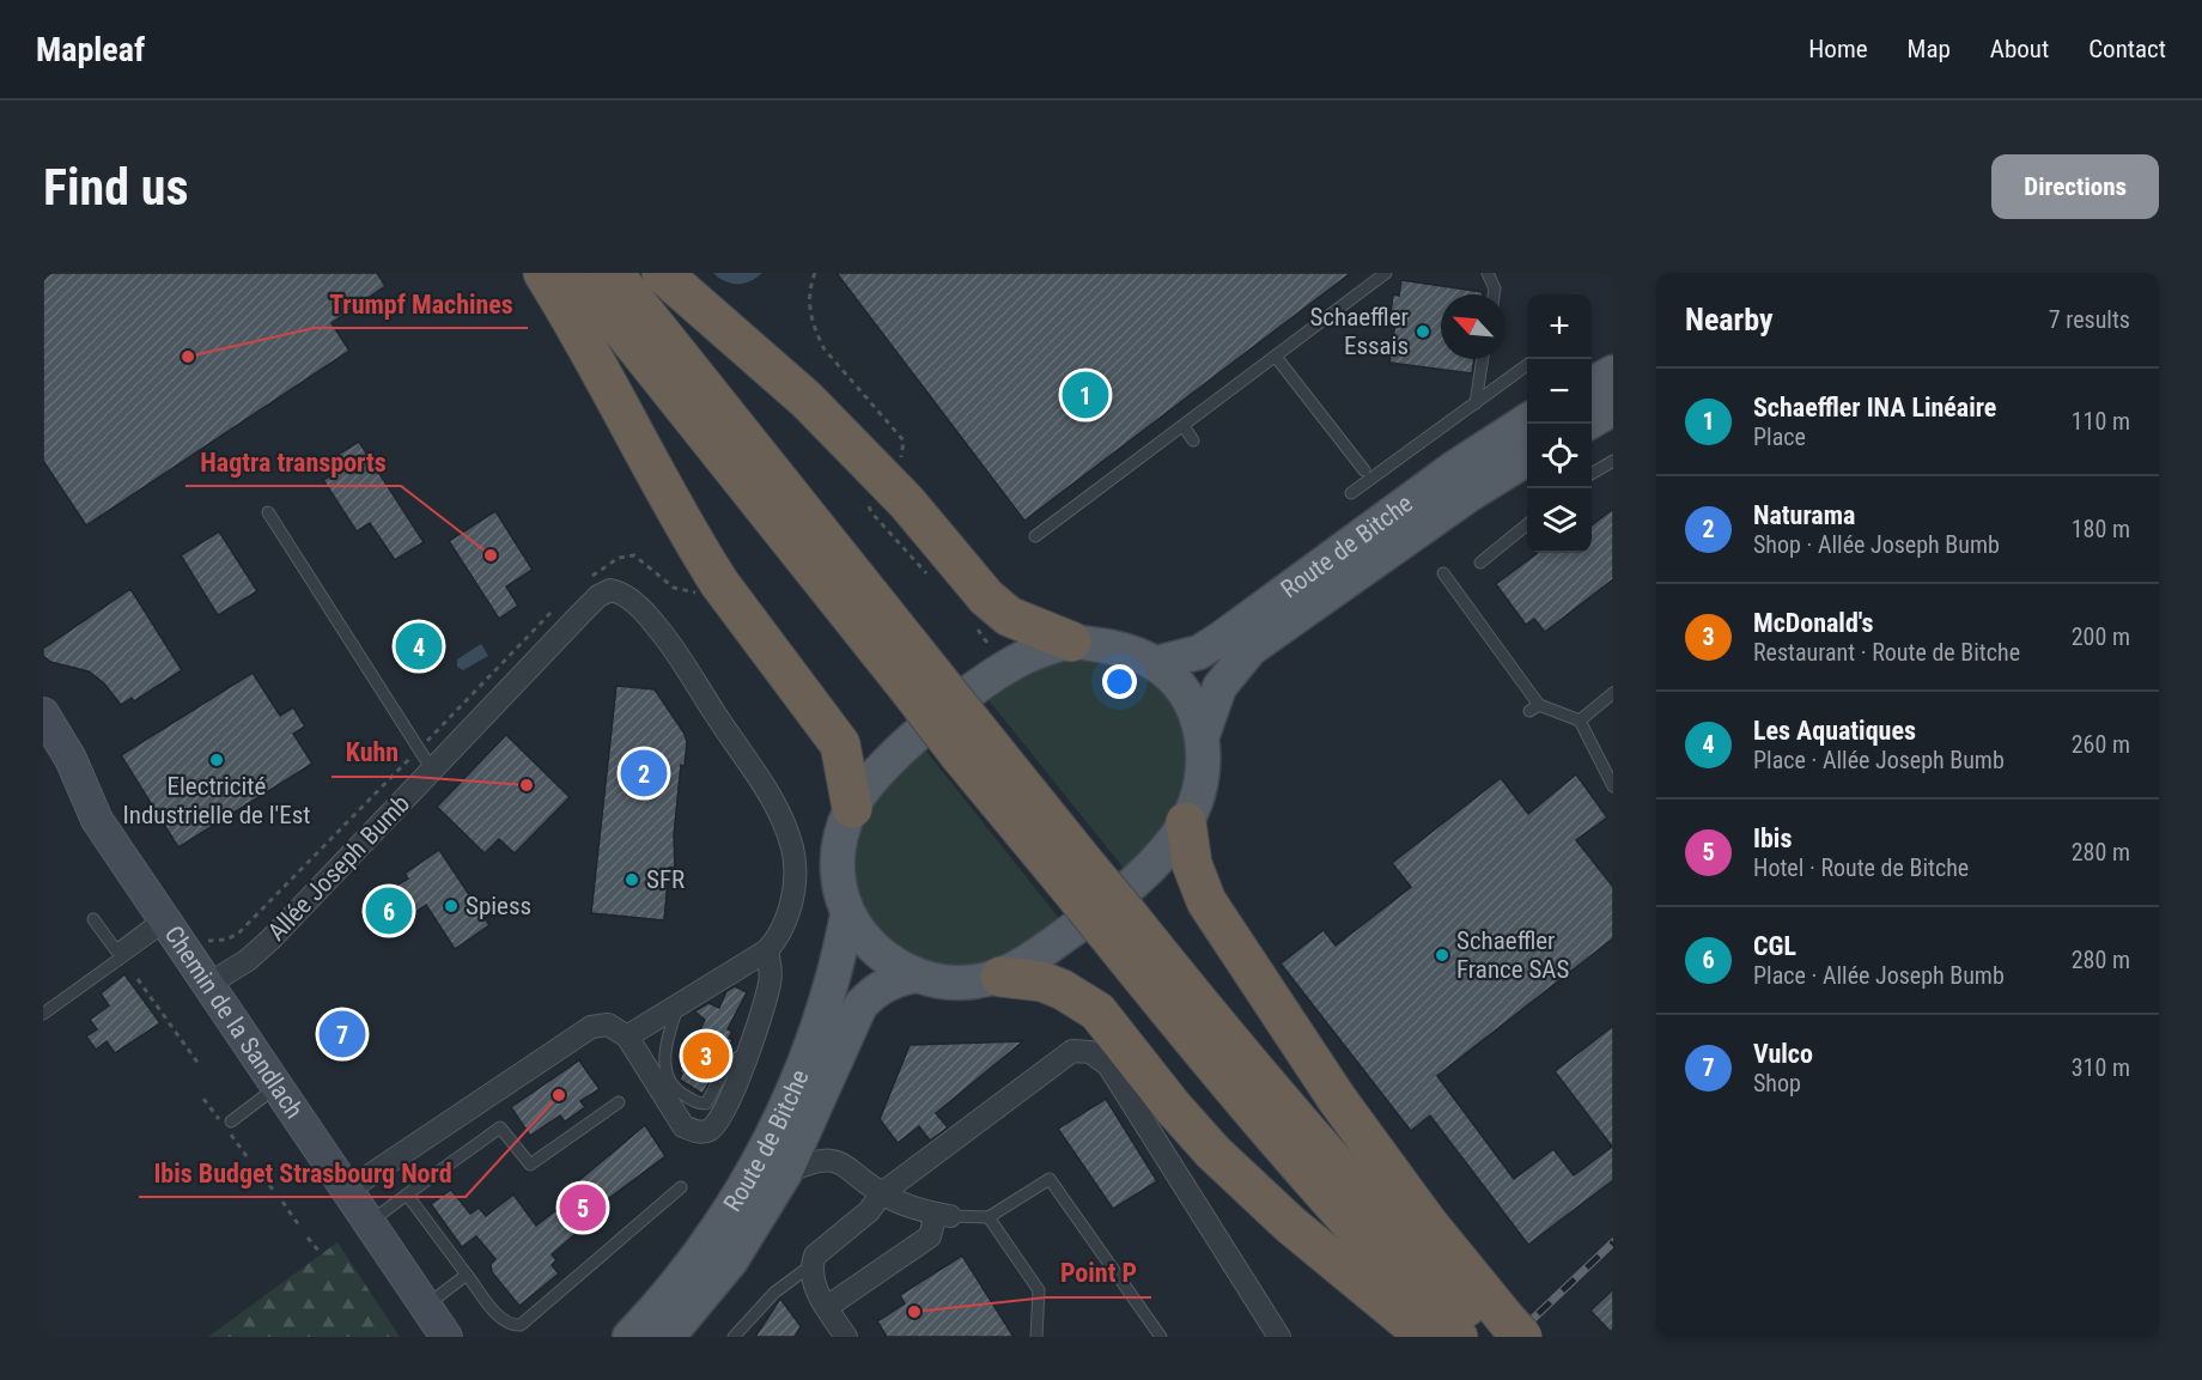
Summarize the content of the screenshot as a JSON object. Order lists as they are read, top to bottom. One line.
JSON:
{"streets":{"main road":["Route de Bitche"],"street":["Allée Joseph Bumb","Chemin de la Sandlach"]},"crossings":[["Allée Joseph Bumb","Chemin de la Sandlach"]],"places":["Schaeffler Essais","Trumpf Machines","Hagtra transports","Electricité Industrielle de l'Est","Kuhn","SFR","Spiess","Schaeffler France SAS","Ibis Budget Strasbourg Nord","Point P"],"north":"top left","page":{"header":"Mapleaf","nav":["Home","Map","About","Contact"],"buttons":"Directions","title":"Find us","heading":["Nearby","7 results"],"map_buttons":["+","−"],"list":[{"mark":"1","name":"Schaeffler INA Linéaire","note":"Place","value":"110 m"},{"mark":"2","name":"Naturama","note":"Shop · Allée Joseph Bumb","value":"180 m"},{"mark":"3","name":"McDonald's","note":"Restaurant · Route de Bitche","value":"200 m"},{"mark":"4","name":"Les Aquatiques","note":"Place · Allée Joseph Bumb","value":"260 m"},{"mark":"5","name":"Ibis","note":"Hotel · Route de Bitche","value":"280 m"},{"mark":"6","name":"CGL","note":"Place · Allée Joseph Bumb","value":"280 m"},{"mark":"7","name":"Vulco","note":"Shop","value":"310 m"}],"pins":["1","4","2","6","7","3","5"]}}
